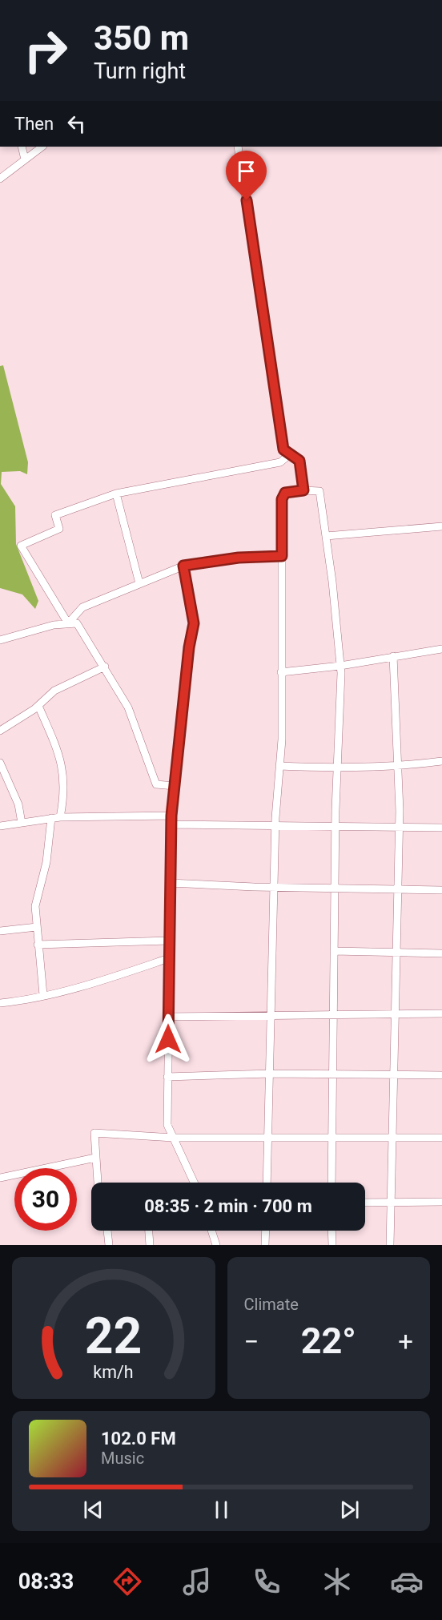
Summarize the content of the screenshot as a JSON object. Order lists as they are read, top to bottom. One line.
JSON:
{"page":{"turn":["350 m","Turn right"],"then":"Then","limit":"30","trip":"08:35 · 2 min · 700 m","tile":"Climate","heat":["−","22°","+"],"song":["102.0 FM","Music"],"tabs":"08:33","gauge":["22","km/h"]}}
